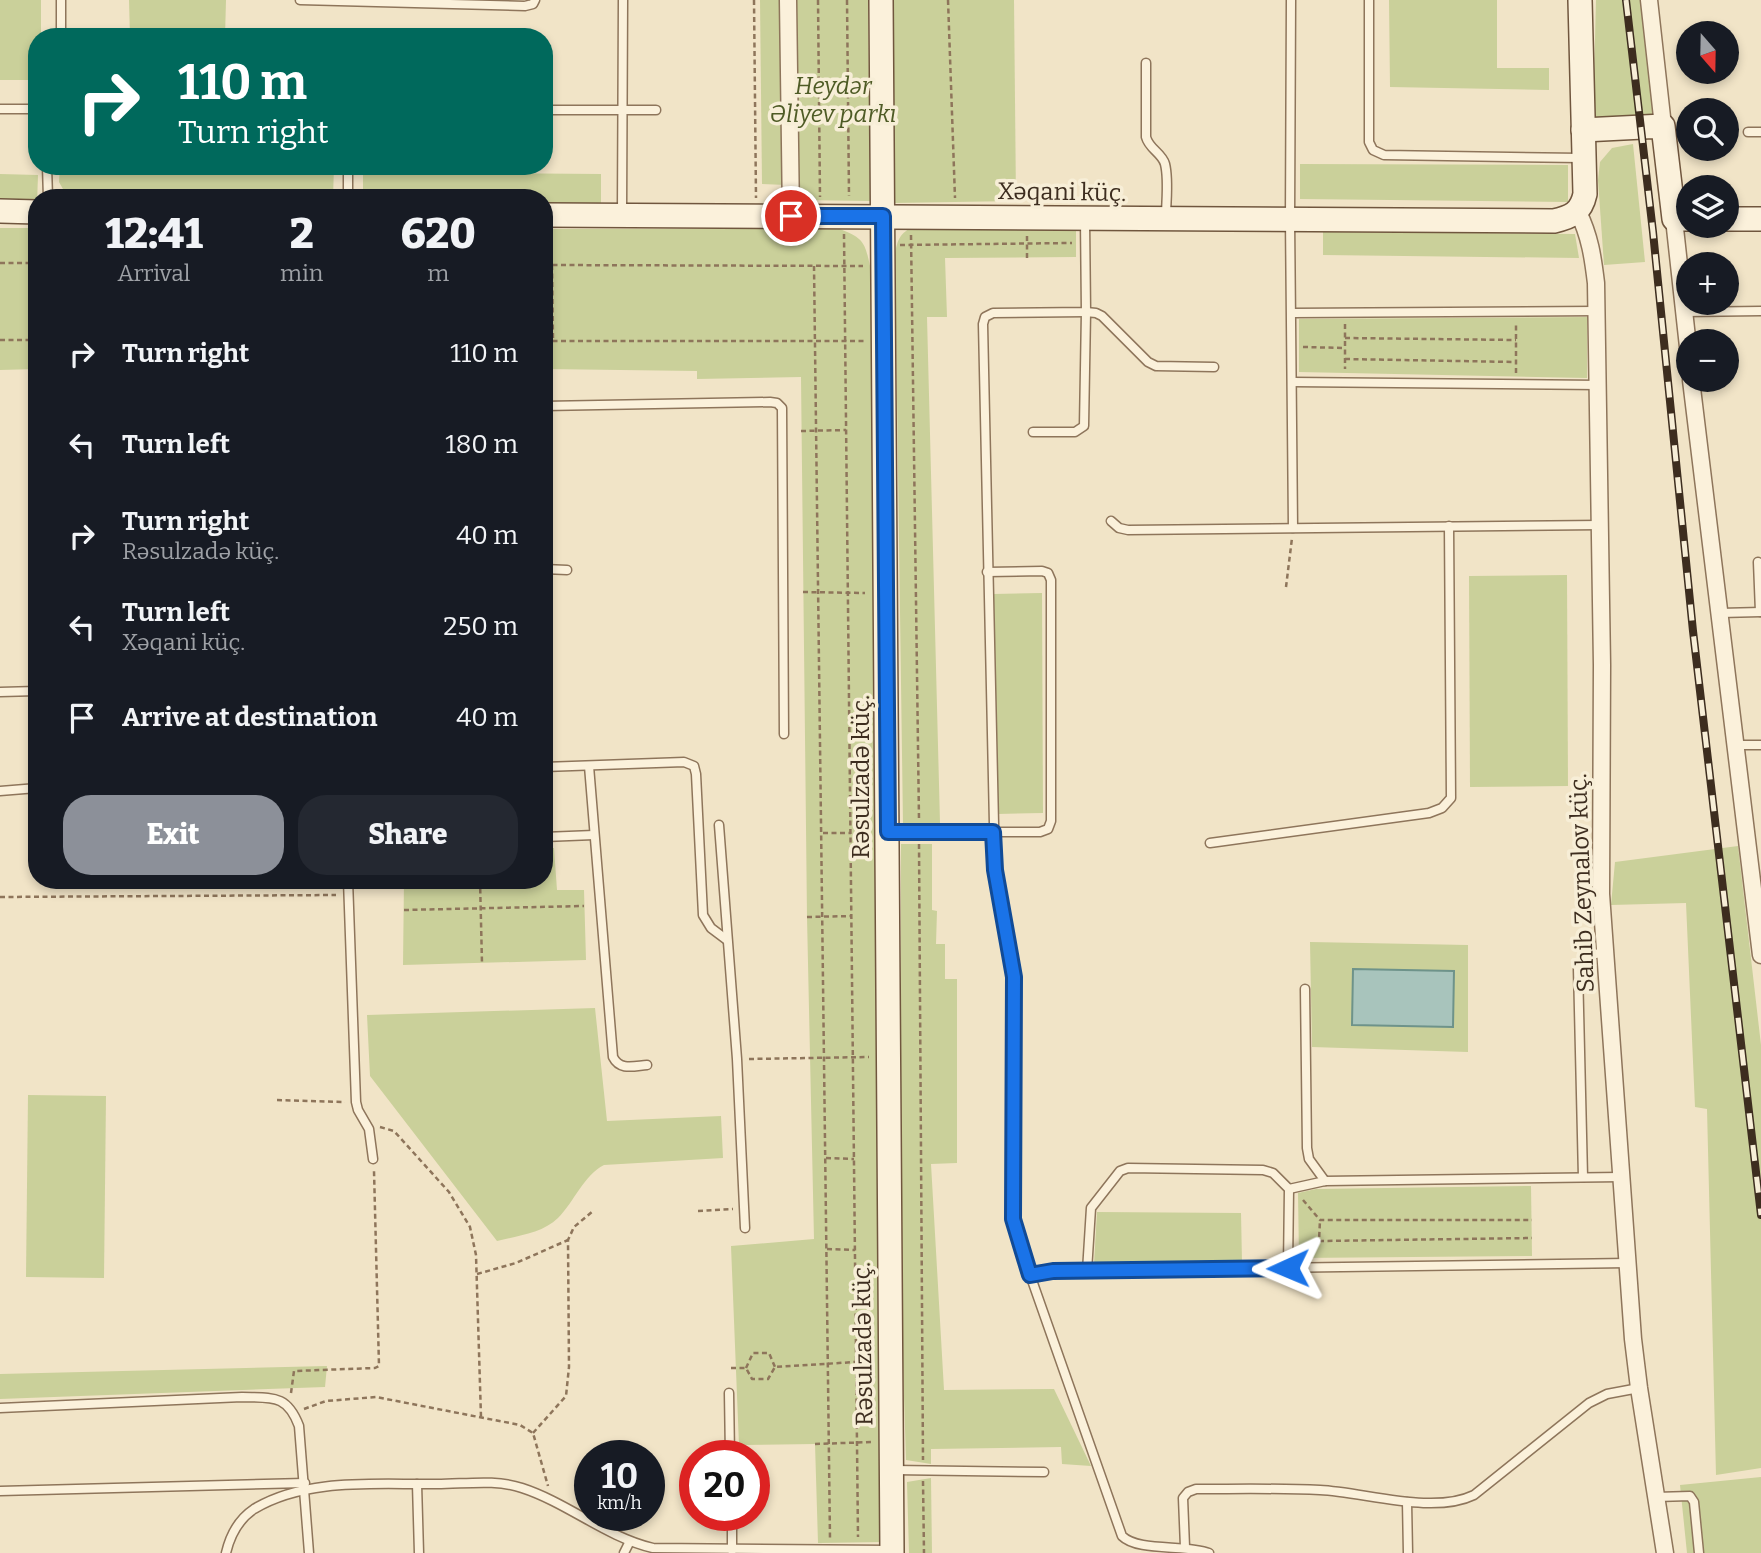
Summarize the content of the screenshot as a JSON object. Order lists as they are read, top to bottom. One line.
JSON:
{"streets":{"main road":["Xəqani küç.","Rəsulzadə küç."],"street":["Sahib Zeynalov küç."]},"crossings":[["Xəqani küç.","Rəsulzadə küç."],["Xəqani küç.","Sahib Zeynalov küç."]],"parks":["Heydər Əliyev parkı"],"north":"bottom","page":{"map_buttons":["+","−"],"turn":["110 m","Turn right"],"eta":["12:41","Arrival","2","min","620","m"],"list":[{"name":"Turn right","value":"110 m"},{"name":"Turn left","value":"180 m"},{"name":"Turn right","note":"Rəsulzadə küç.","value":"40 m"},{"name":"Turn left","note":"Xəqani küç.","value":"250 m"},{"name":"Arrive at destination","value":"40 m"}],"buttons":["Exit","Share"],"speed":"10 km/h","limit":"20"}}
